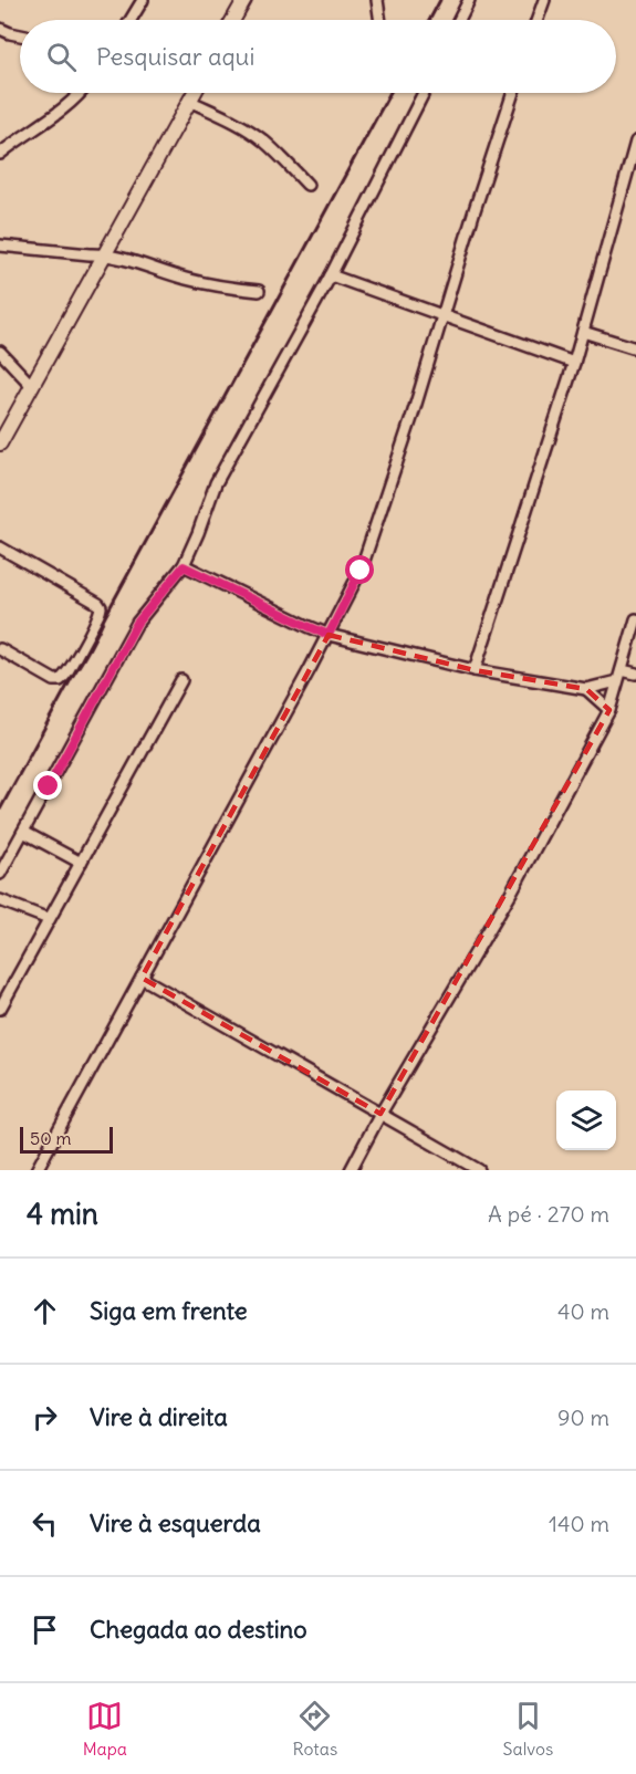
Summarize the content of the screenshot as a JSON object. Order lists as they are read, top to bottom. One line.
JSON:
{"scale_bar":"50 m","page":{"search":"Pesquisar aqui","scale":"50 m","heading":["4 min","A pé · 270 m"],"list":[["Siga em frente","40 m"],["Vire à direita","90 m"],["Vire à esquerda","140 m"],"Chegada ao destino"],"nav":["Mapa","Rotas","Salvos"]}}
